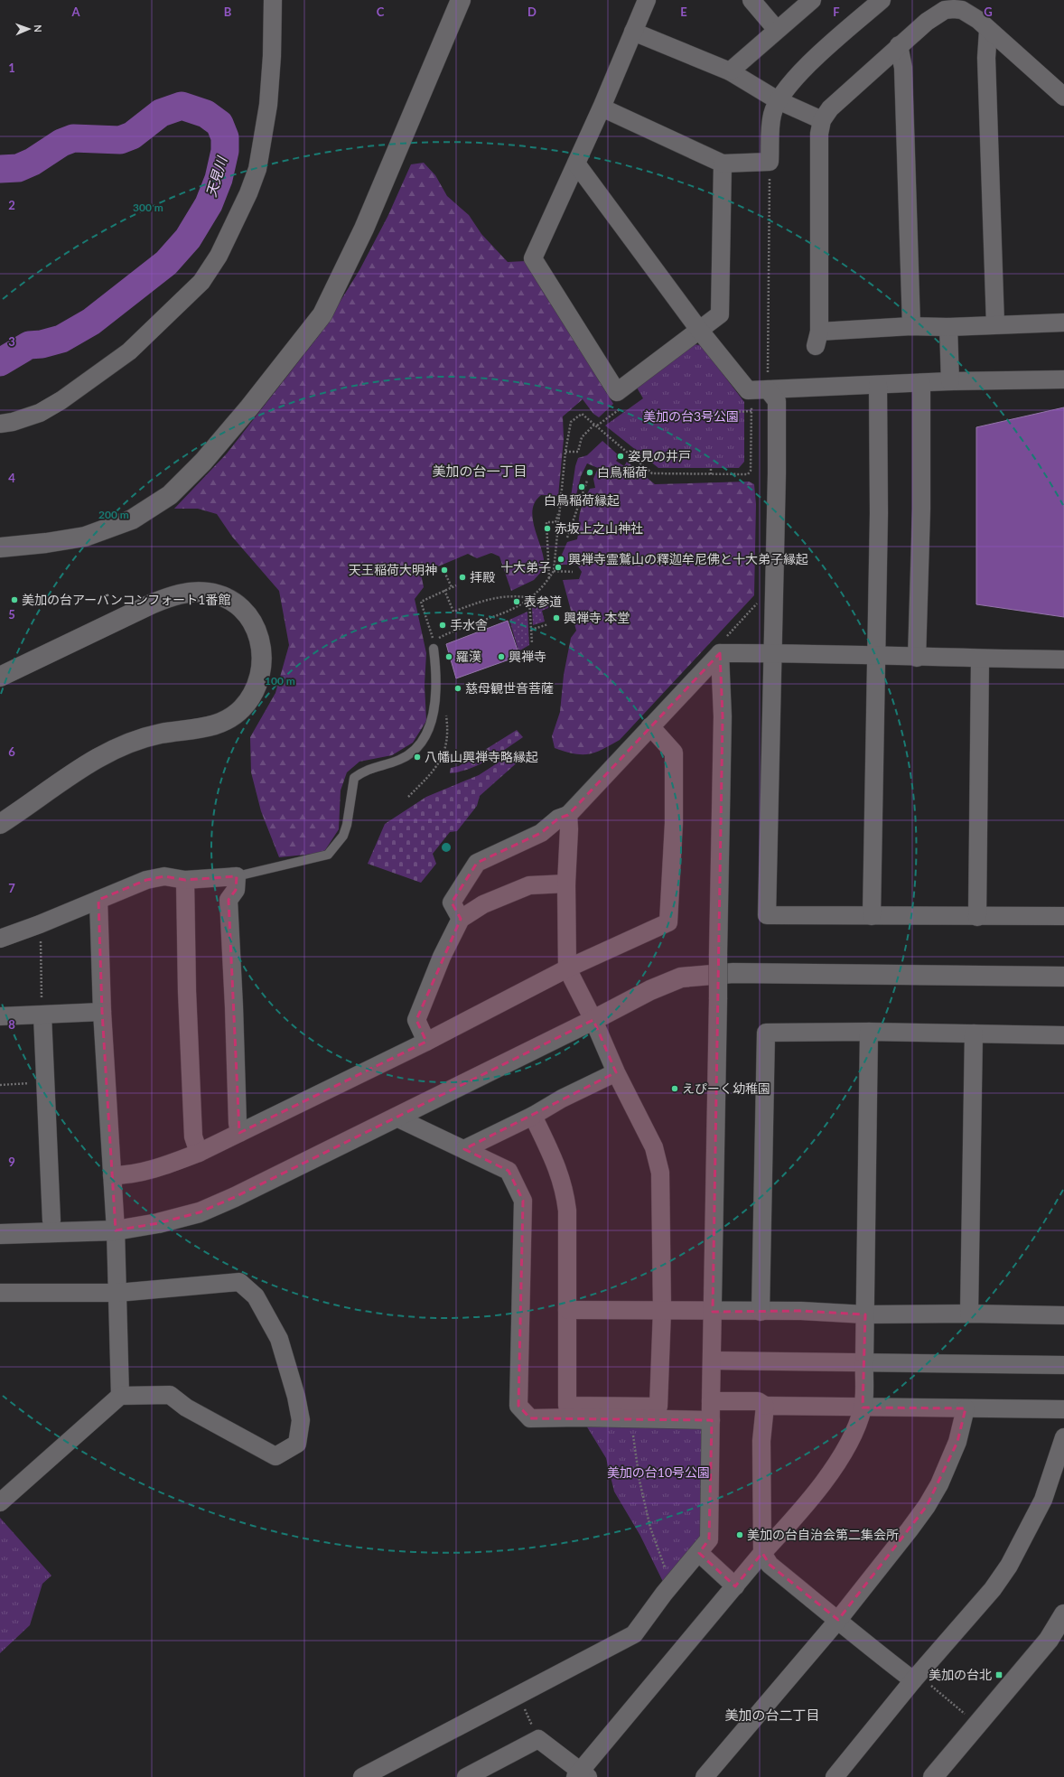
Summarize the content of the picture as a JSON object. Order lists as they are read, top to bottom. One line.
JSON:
{"districts":["美加の台一丁目","美加の台二丁目"],"water":["天見川"],"parks":["美加の台3号公園","美加の台10号公園"],"places":{"other":["姿見の井戸","白鳥稲荷","白鳥稲荷縁起","赤坂上之山神社","興禅寺霊鷲山の釋迦牟尼佛と十大弟子縁起","十大弟子","天王稲荷大明神","拝殿","美加の台アーバンコンフォート1番館","表参道","興禅寺 本堂","手水舎","羅漢","興禅寺","慈母観世音菩薩","八幡山興禅寺略縁起","えぴーく幼稚園","美加の台自治会第二集会所"],"transit":["美加の台北"]},"north":"right","grid":{"columns":["A","B","C","D","E","F","G"],"rows":["1","2","3","4","5","6","7","8","9"]},"rings":["300 m","200 m","100 m"]}
